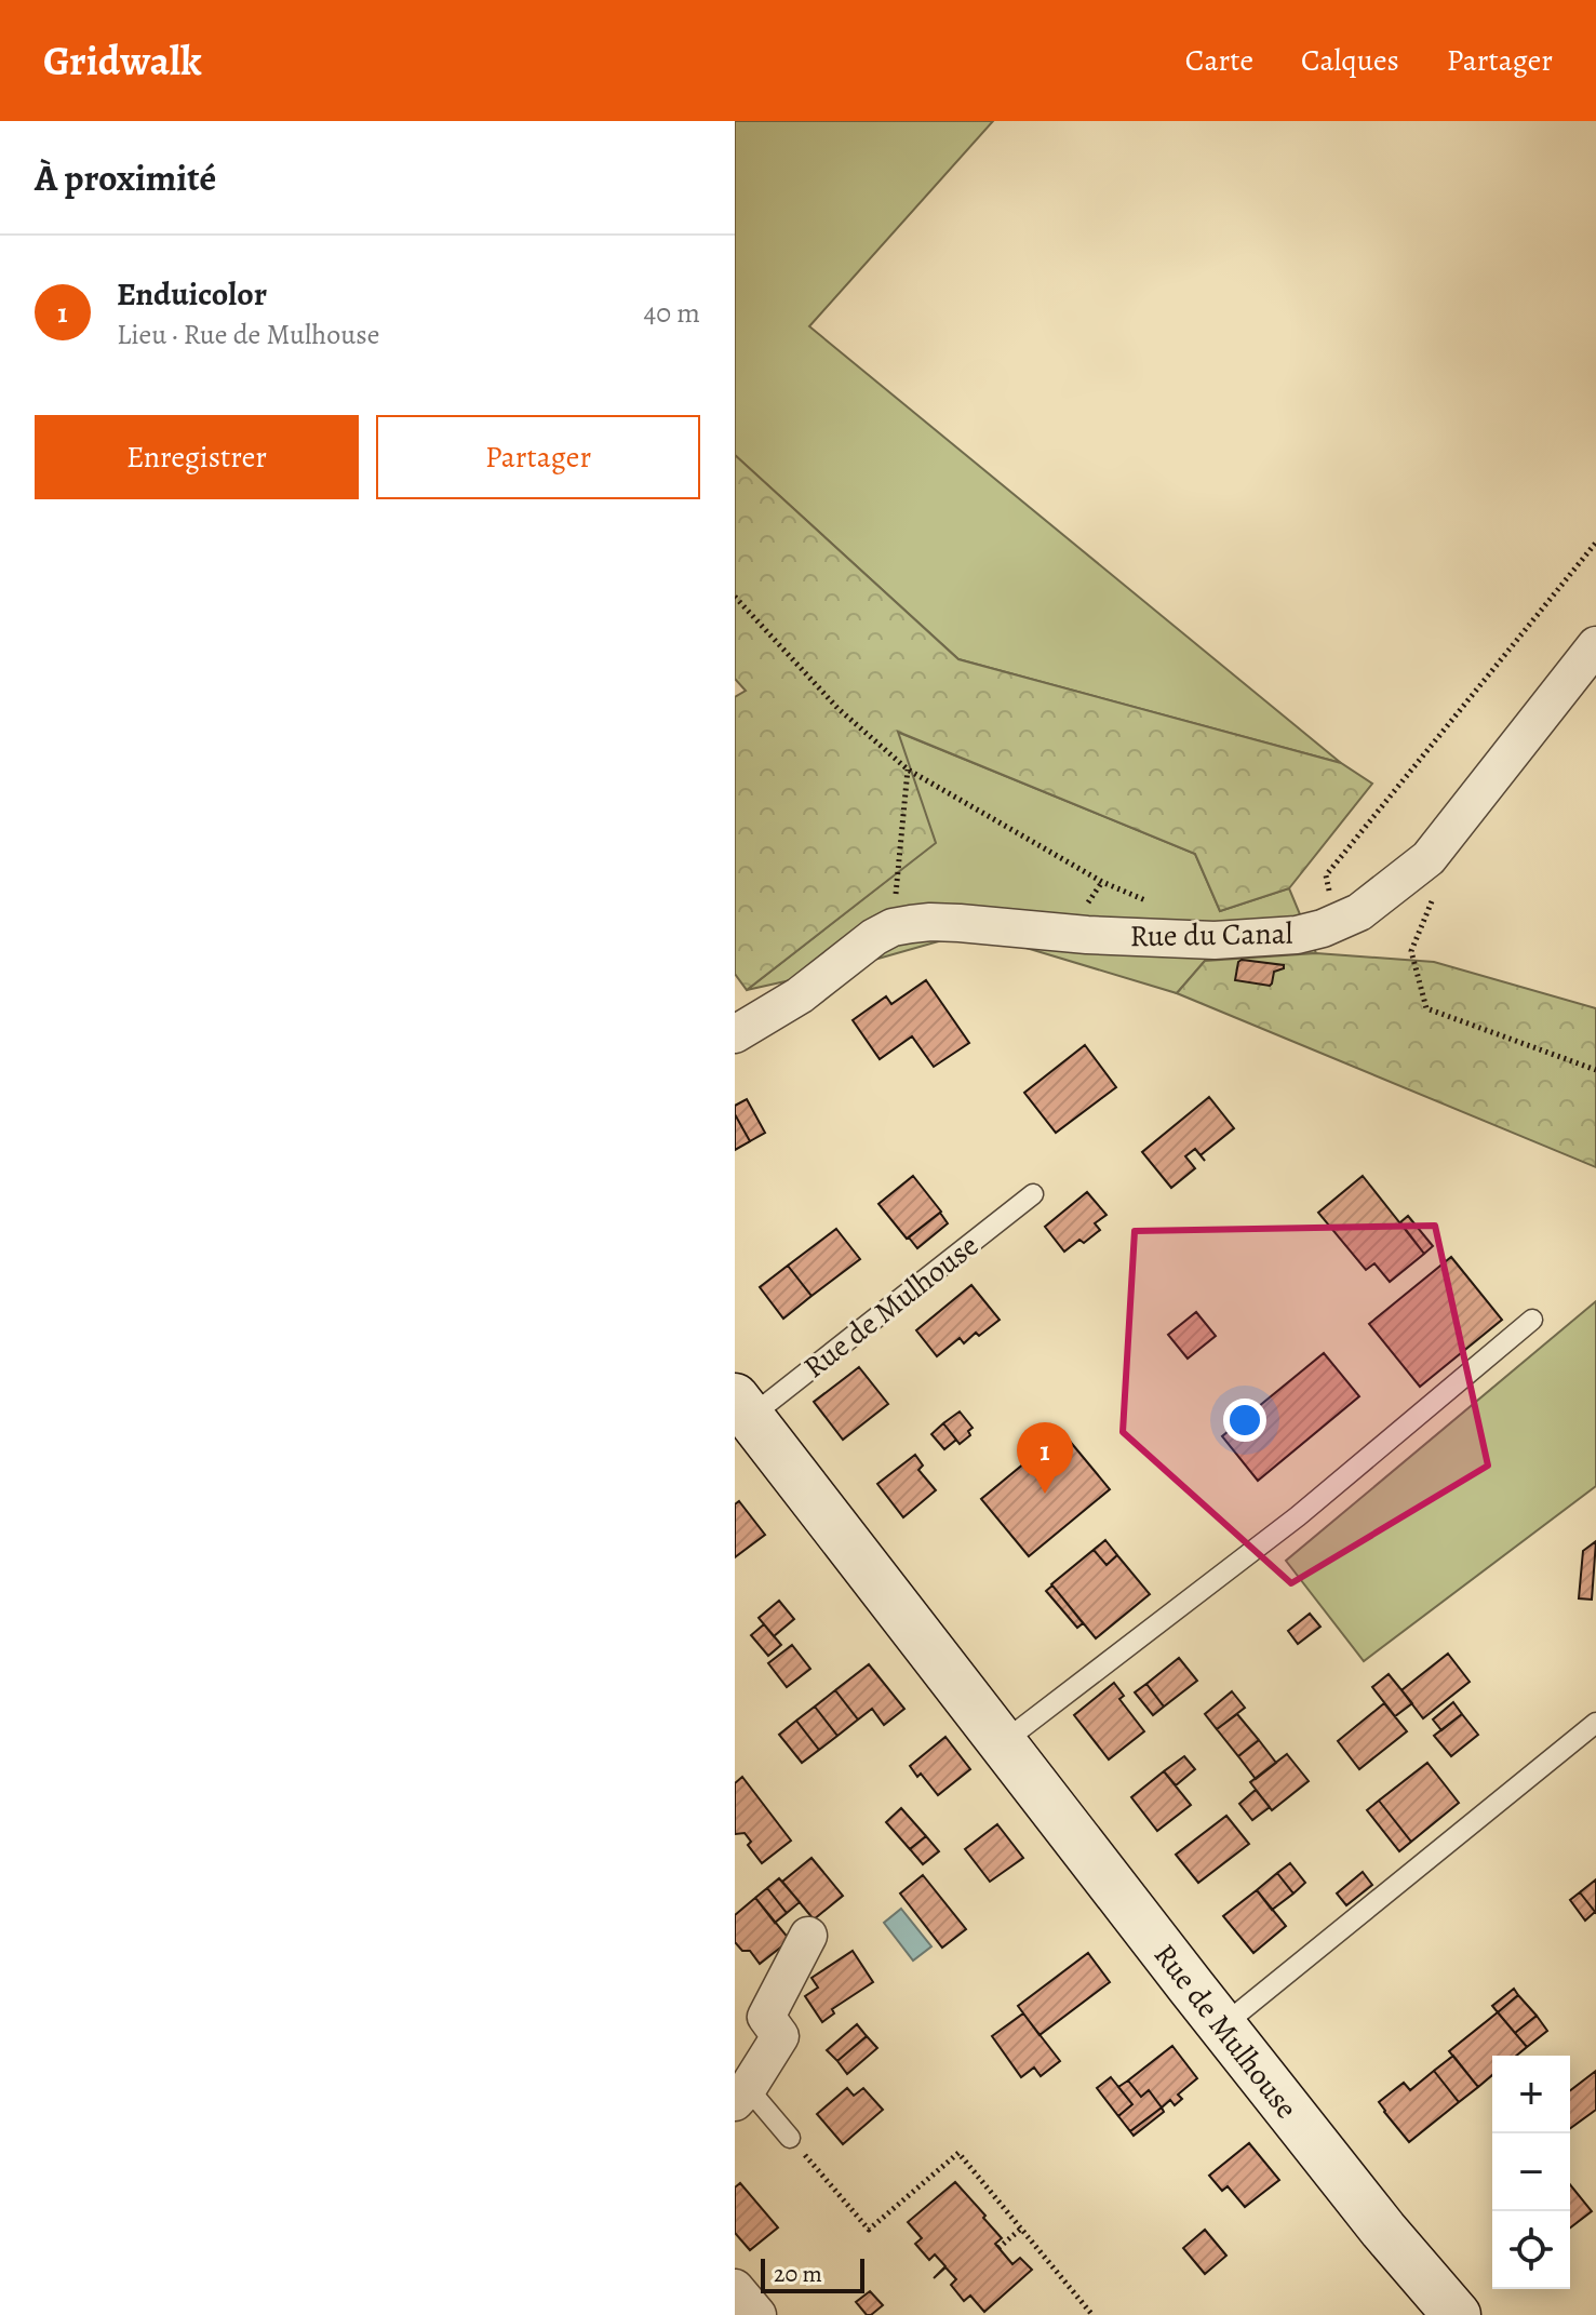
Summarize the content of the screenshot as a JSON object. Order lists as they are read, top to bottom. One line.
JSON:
{"streets":{"main road":["Rue de Mulhouse"],"street":["Rue du Canal"]},"scale_bar":"20 m","page":{"header":"Gridwalk","nav":["Carte","Calques","Partager"],"heading":"À proximité","list":[{"mark":"1","name":"Enduicolor","note":"Lieu · Rue de Mulhouse","value":"40 m"}],"buttons":["Enregistrer","Partager"],"pins":"1","map_buttons":["+","−"],"scale":"20 m"}}
